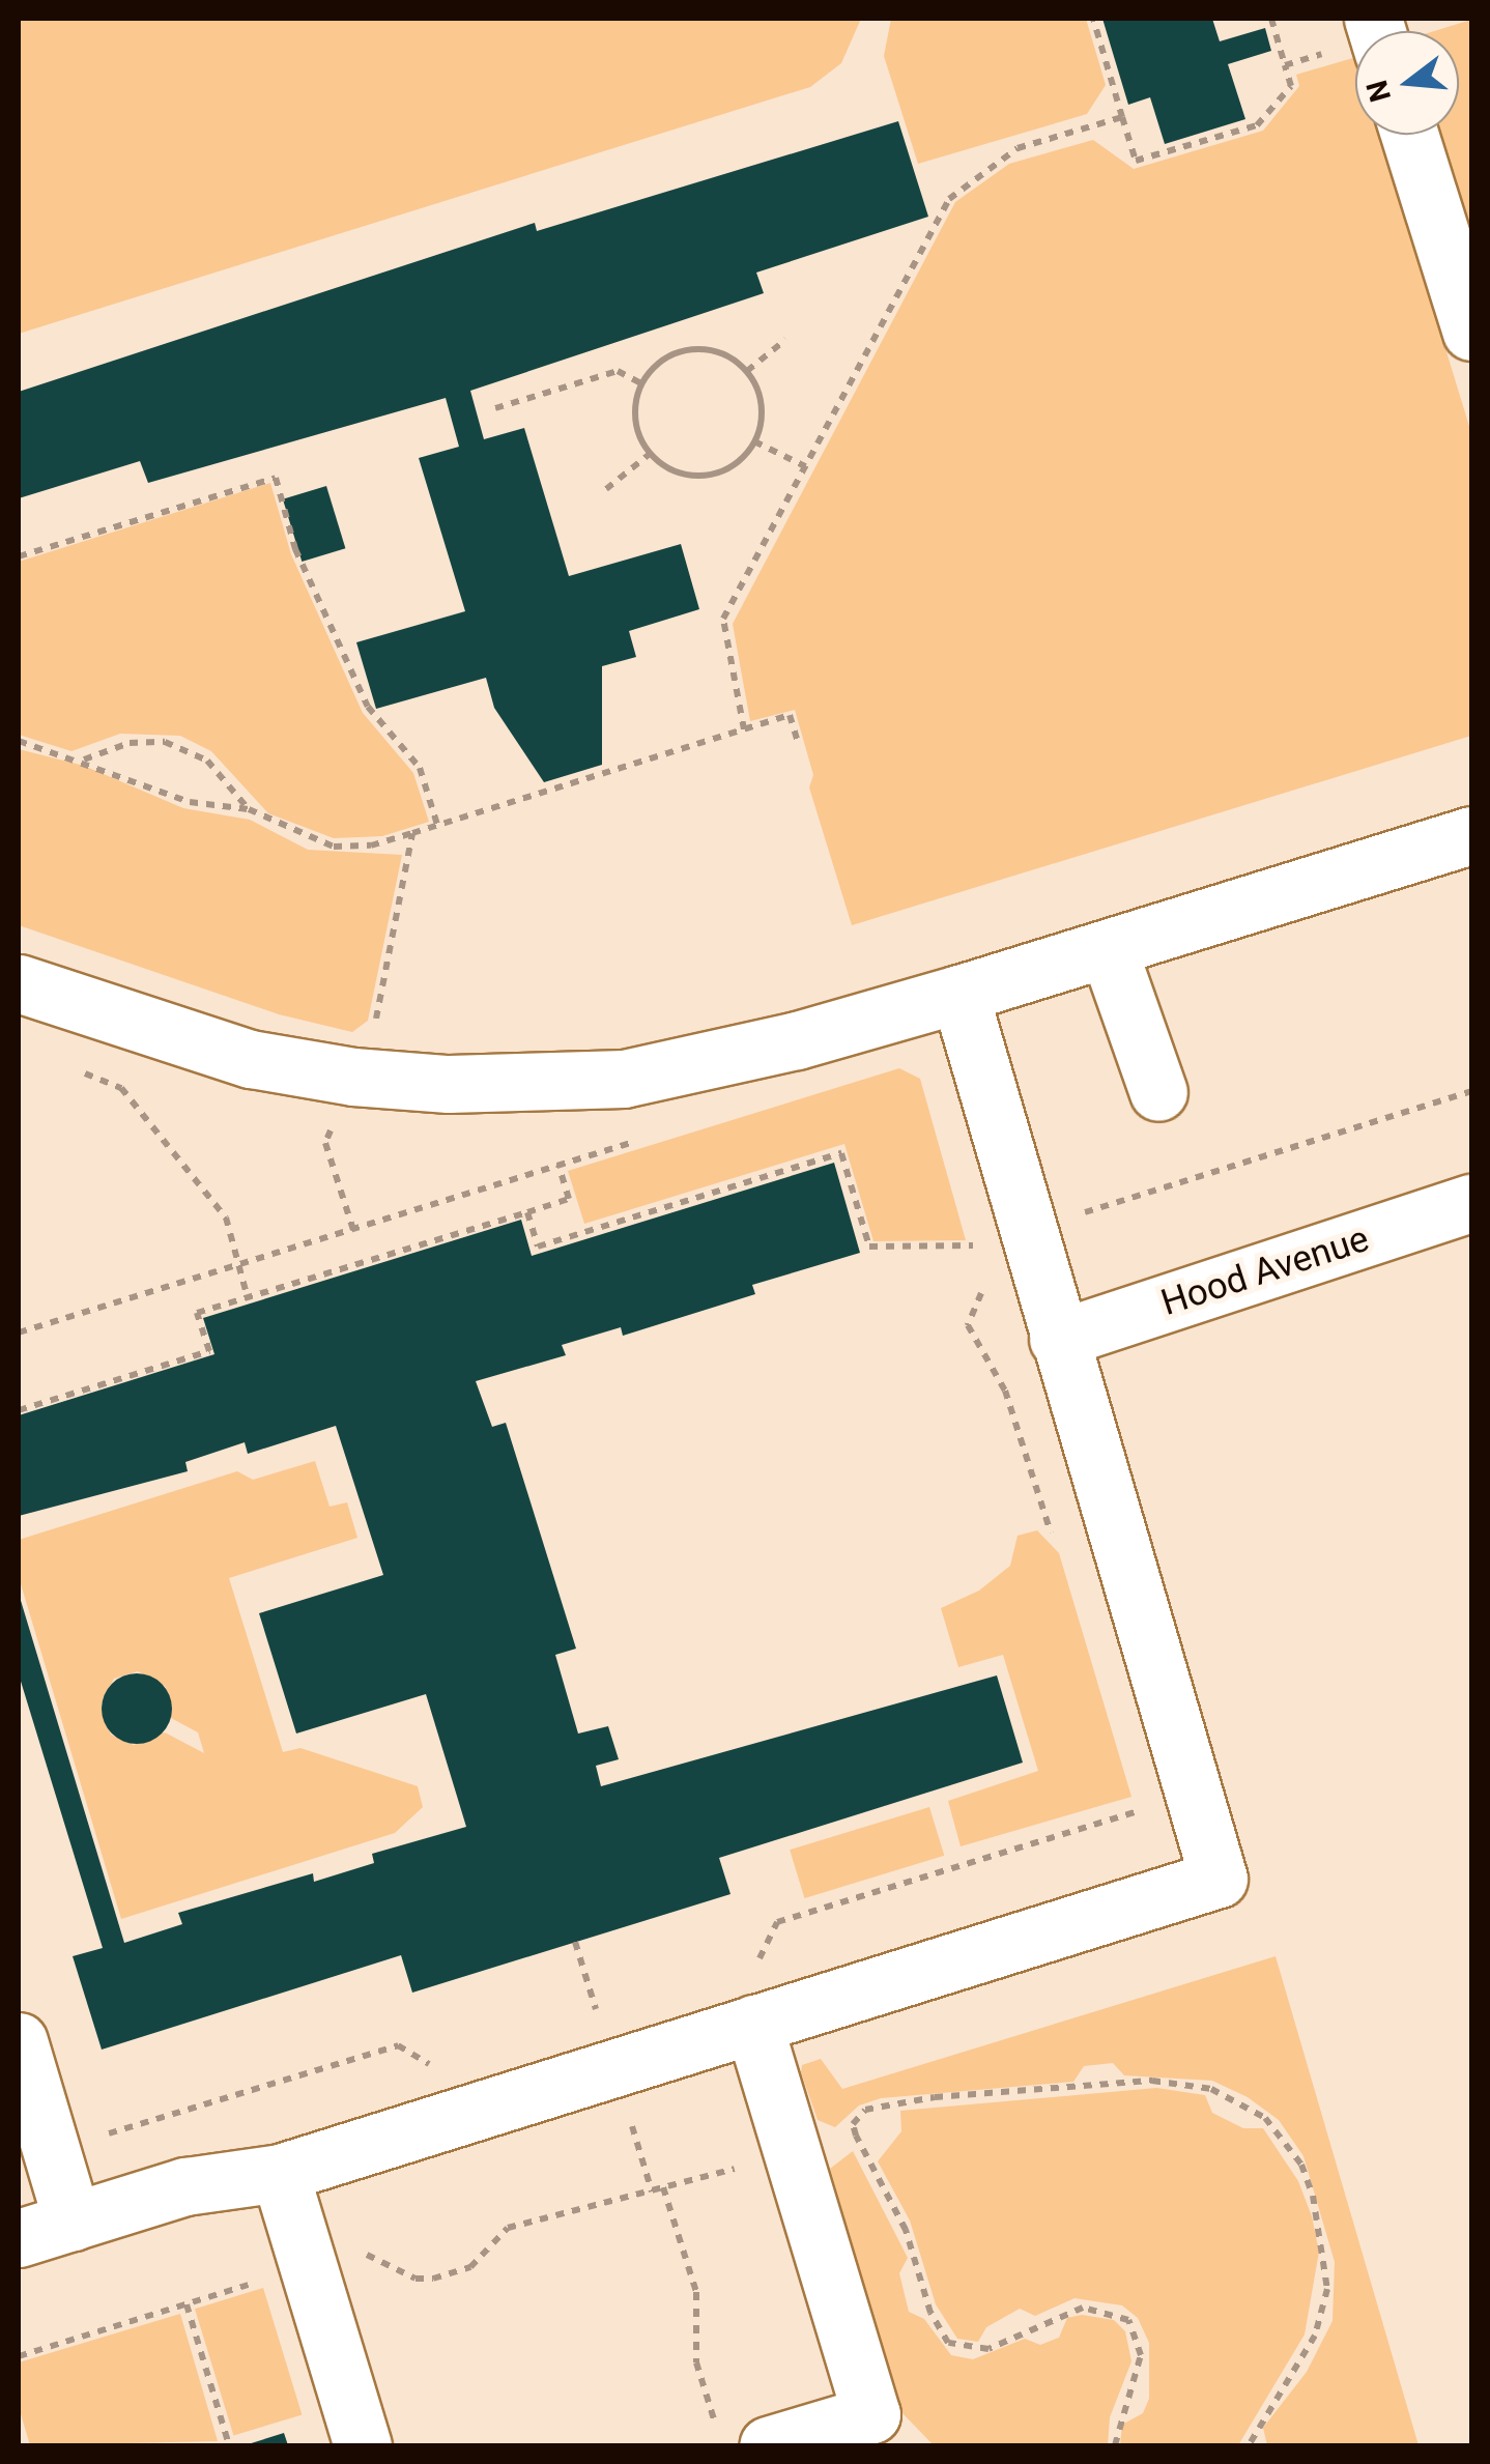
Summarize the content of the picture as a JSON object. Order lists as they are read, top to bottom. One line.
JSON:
{"streets":{"street":["Hood Avenue"]},"north":"left"}
